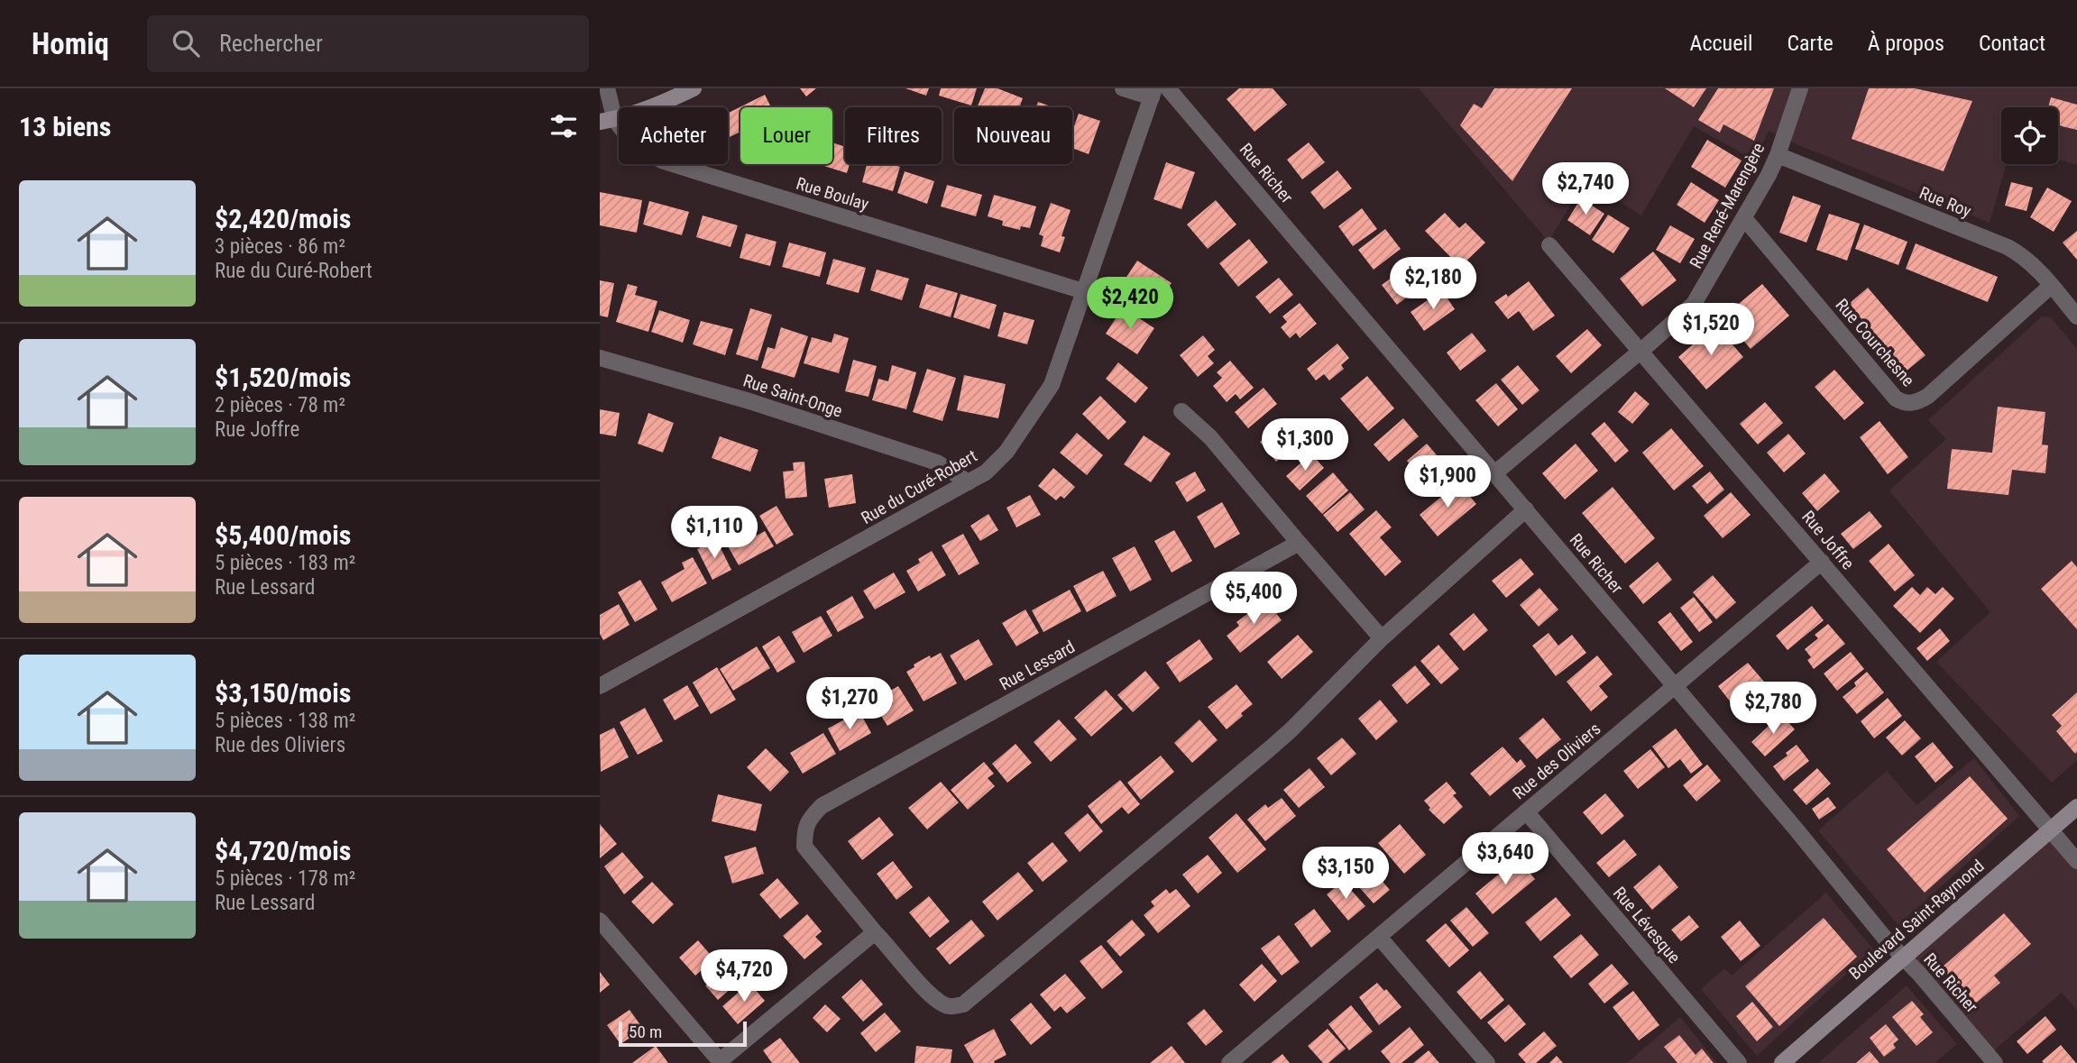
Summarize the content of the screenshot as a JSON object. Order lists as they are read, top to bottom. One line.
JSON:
{"streets":{"main road":["Boulevard Saint-Raymond"],"street":["Rue Richer","Rue Boulay","Rue Roy","Rue René-Marengère","Rue Courchesne","Rue Saint-Onge","Rue du Curé-Robert","Rue Joffre","Rue Lessard","Rue des Oliviers","Rue Lévesque"]},"crossings":[["Rue Richer","Rue René-Marengère"],["Rue Richer","Rue Lessard"],["Rue Richer","Rue des Oliviers"],["Rue Richer","Boulevard Saint-Raymond"],["Rue Boulay","Rue du Curé-Robert"],["Rue Roy","Rue René-Marengère"],["Rue Roy","Rue Courchesne"],["Rue René-Marengère","Rue Courchesne"],["Rue René-Marengère","Rue Joffre"],["Rue Saint-Onge","Rue du Curé-Robert"],["Rue Joffre","Rue des Oliviers"],["Rue Joffre","Boulevard Saint-Raymond"],["Rue des Oliviers","Rue Lévesque"]],"scale_bar":"50 m","page":{"header":"Homiq","search":"Rechercher","nav":["Accueil","Carte","À propos","Contact"],"heading":"13 biens","chip":["Acheter","Louer","Filtres","Nouveau"],"price":["$2,740","$2,180","$2,420","$1,520","$1,300","$1,900","$1,110","$5,400","$1,270","$2,780","$3,640","$3,150","$4,720"],"list":[{"name":"$2,420/mois","note":"3 pièces · 86 m² · Rue du Curé-Robert"},{"name":"$1,520/mois","note":"2 pièces · 78 m² · Rue Joffre"},{"name":"$5,400/mois","note":"5 pièces · 183 m² · Rue Lessard"},{"name":"$3,150/mois","note":"5 pièces · 138 m² · Rue des Oliviers"},{"name":"$4,720/mois","note":"5 pièces · 178 m² · Rue Lessard"}],"scale":"50 m"}}
